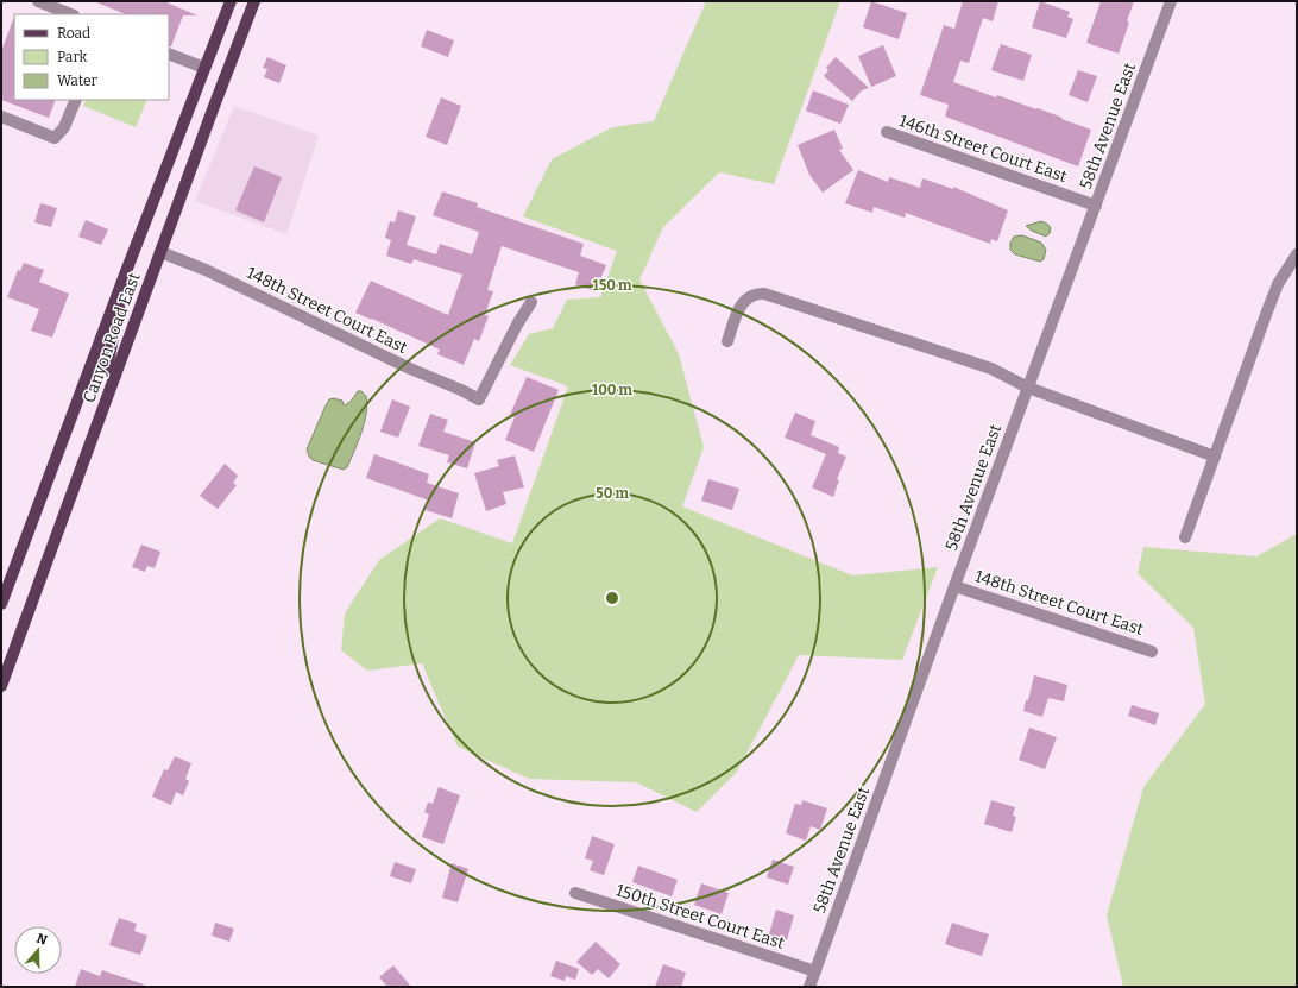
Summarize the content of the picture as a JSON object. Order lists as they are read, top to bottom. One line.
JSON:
{"streets":{"main road":["Canyon Road East"],"street":["58th Avenue East","146th Street Court East","148th Street Court East","150th Street Court East"]},"crossings":[["58th Avenue East","146th Street Court East"],["58th Avenue East","148th Street Court East"],["58th Avenue East","150th Street Court East"],["148th Street Court East","Canyon Road East"]],"legend":["Road","Park","Water"],"north":"top","rings":["150 m","100 m","50 m"]}
